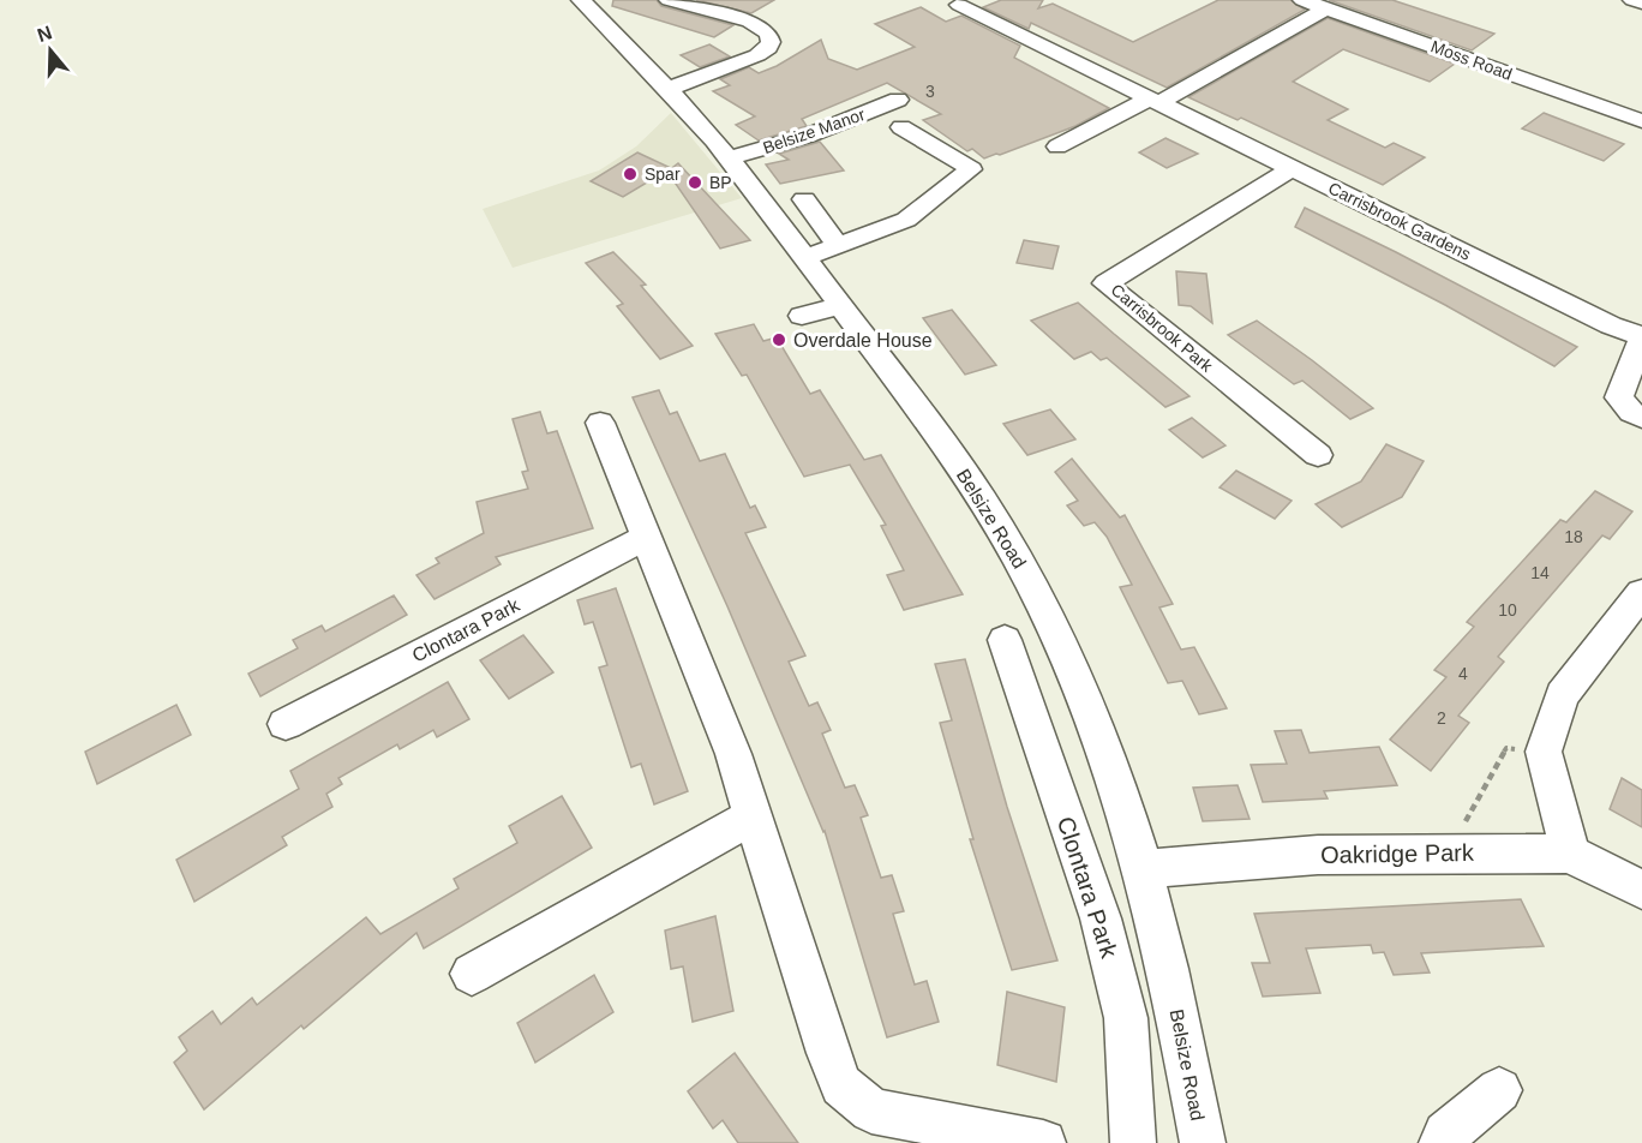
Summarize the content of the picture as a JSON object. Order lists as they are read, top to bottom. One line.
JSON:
{"streets":{"street":["Moss Road","Belsize Manor","Carrisbrook Gardens","Carrisbrook Park","Belsize Road","Clontara Park","Oakridge Park"]},"crossings":[["Belsize Manor","Belsize Road"],["Carrisbrook Gardens","Carrisbrook Park"],["Belsize Road","Oakridge Park"]],"places":["Spar","BP","Overdale House"],"house_numbers":["3","18","14","10","4","2"],"north":"top"}
